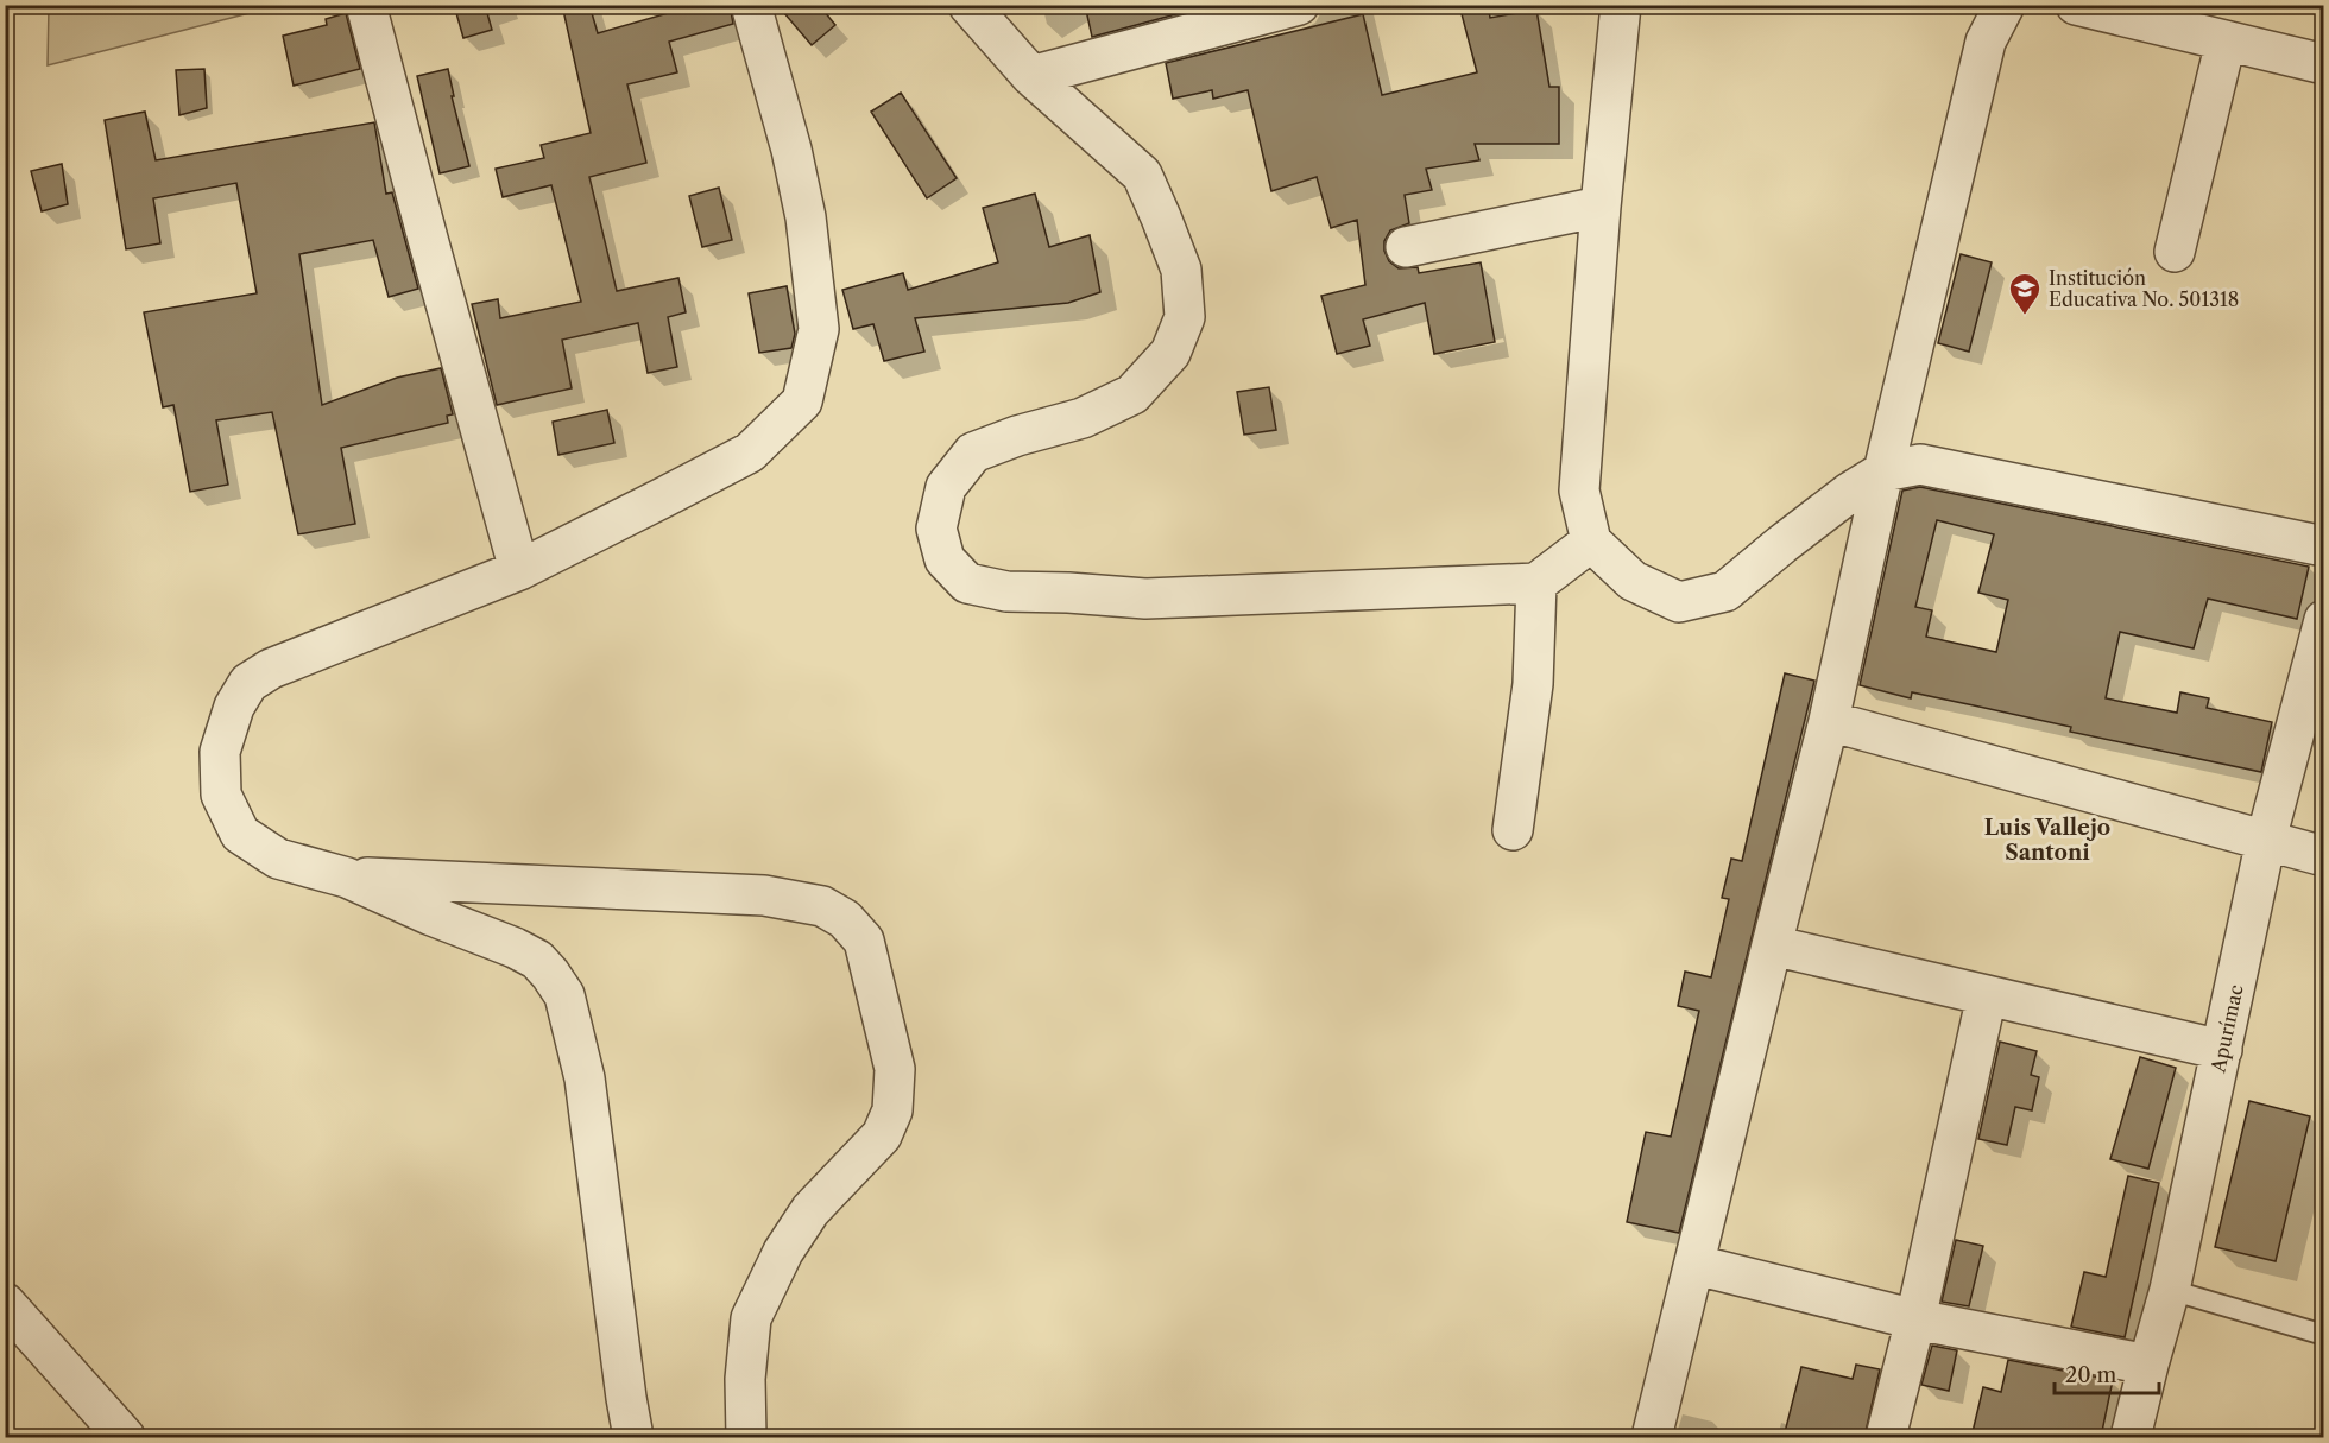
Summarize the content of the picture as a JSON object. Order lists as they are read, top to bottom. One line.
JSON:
{"streets":{"street":["Apurímac"]},"districts":["Luis Vallejo Santoni"],"places":{"school or university":["Institución Educativa No. 501318"]},"scale_bar":"20 m"}
